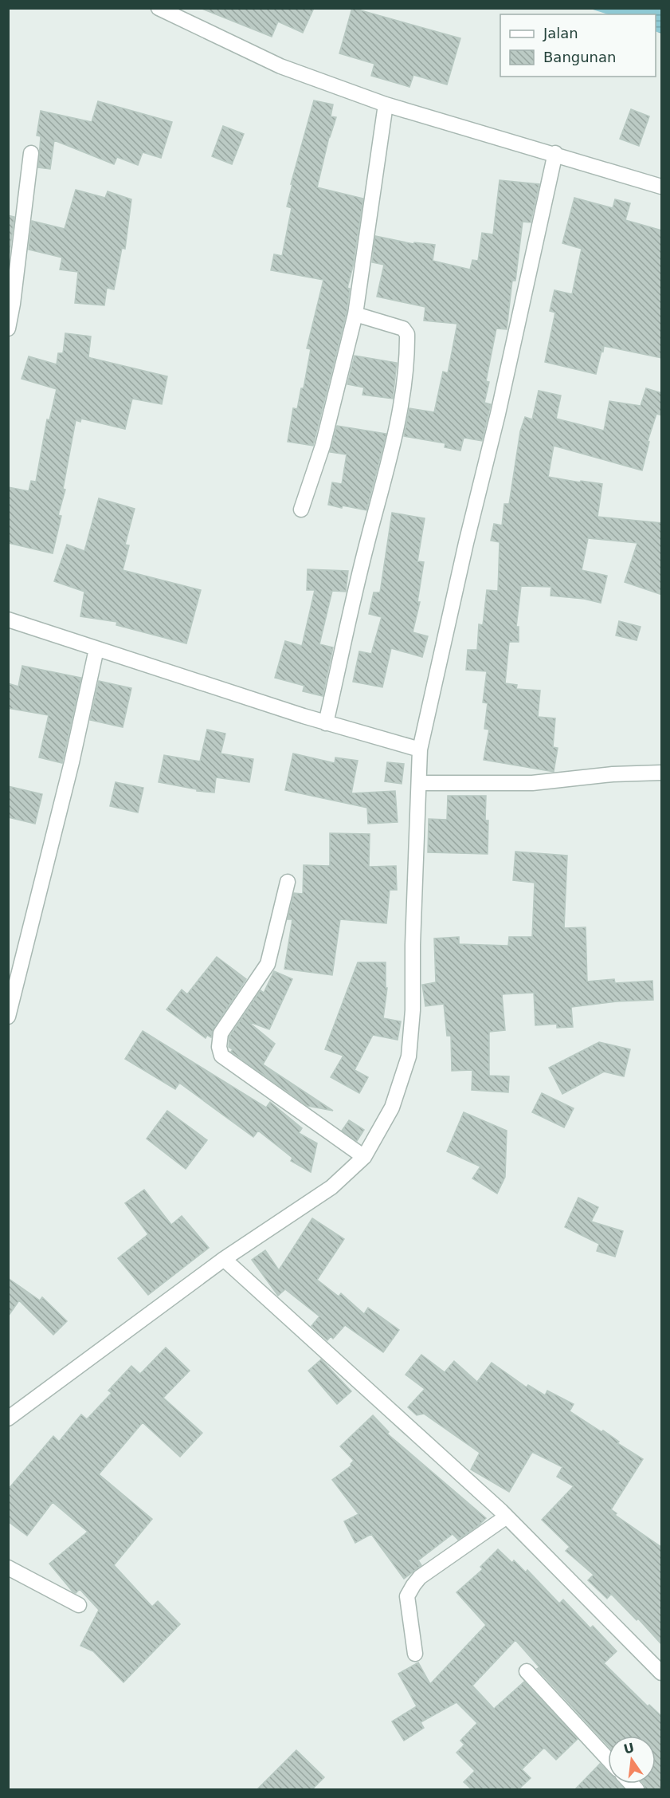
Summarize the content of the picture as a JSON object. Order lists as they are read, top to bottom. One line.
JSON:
{"legend":["Jalan","Bangunan"],"north":"top"}
